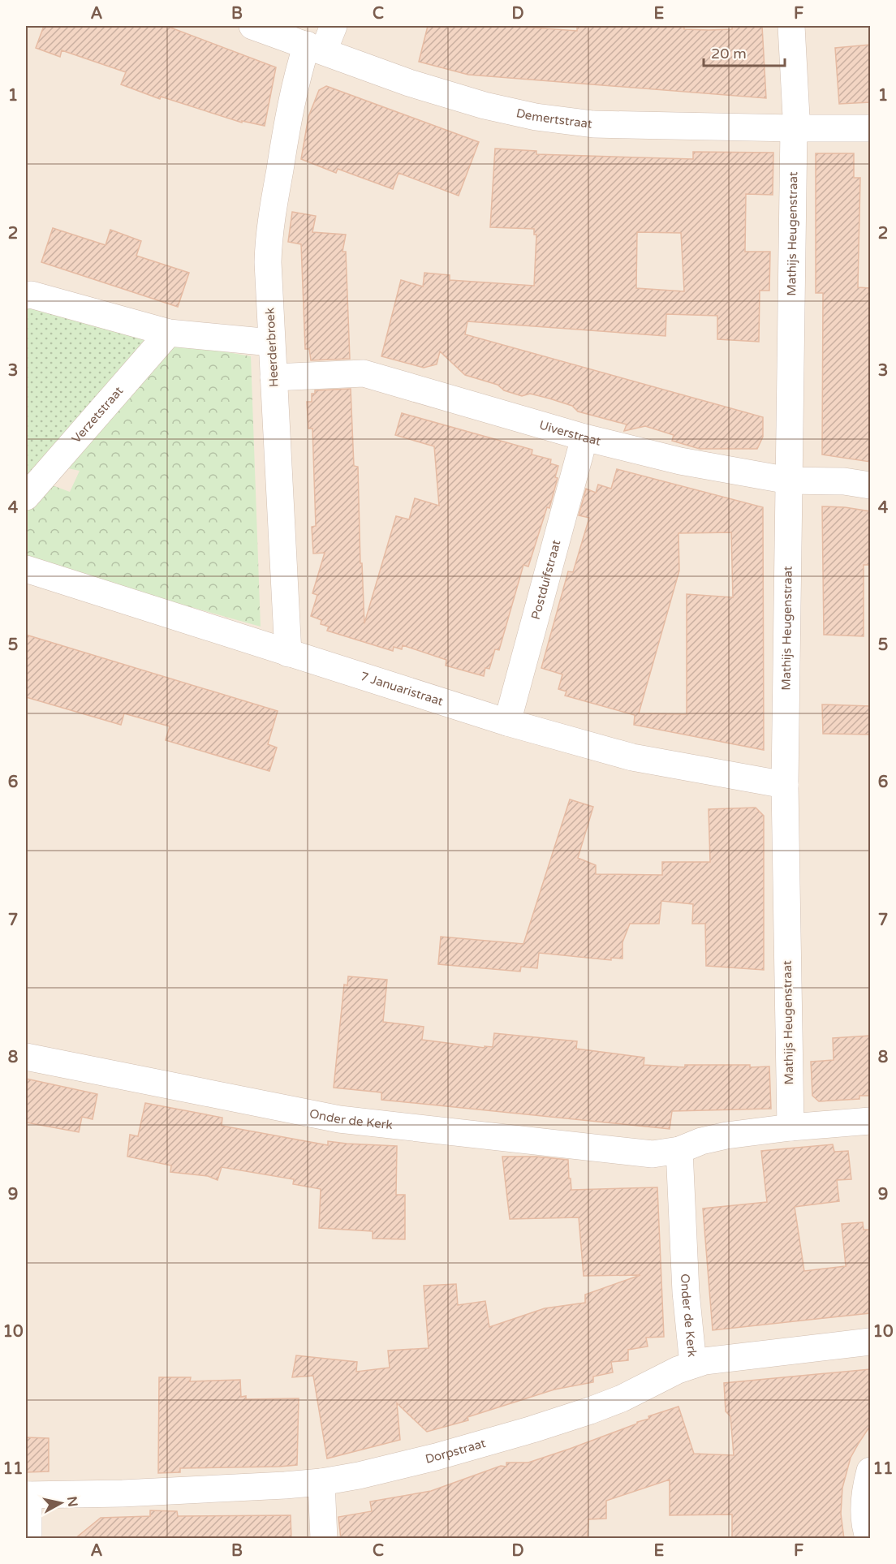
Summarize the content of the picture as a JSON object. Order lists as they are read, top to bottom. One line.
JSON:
{"streets":{"street":["Demertstraat","Mathijs Heugenstraat","Heerderbroek","Verzetstraat","Uiverstraat","Postduifstraat","7 Januaristraat","Onder de Kerk","Dorpstraat"]},"crossings":[["Demertstraat","Mathijs Heugenstraat"],["Demertstraat","Heerderbroek"],["Mathijs Heugenstraat","Uiverstraat"],["Mathijs Heugenstraat","7 Januaristraat"],["Mathijs Heugenstraat","Onder de Kerk"],["Heerderbroek","Uiverstraat"],["Heerderbroek","7 Januaristraat"],["Uiverstraat","Postduifstraat"],["Postduifstraat","7 Januaristraat"],["Onder de Kerk","Dorpstraat"]],"scale_bar":"20 m","north":"right","grid":{"columns":["A","B","C","D","E","F"],"rows":["1","2","3","4","5","6","7","8","9","10","11"]}}
